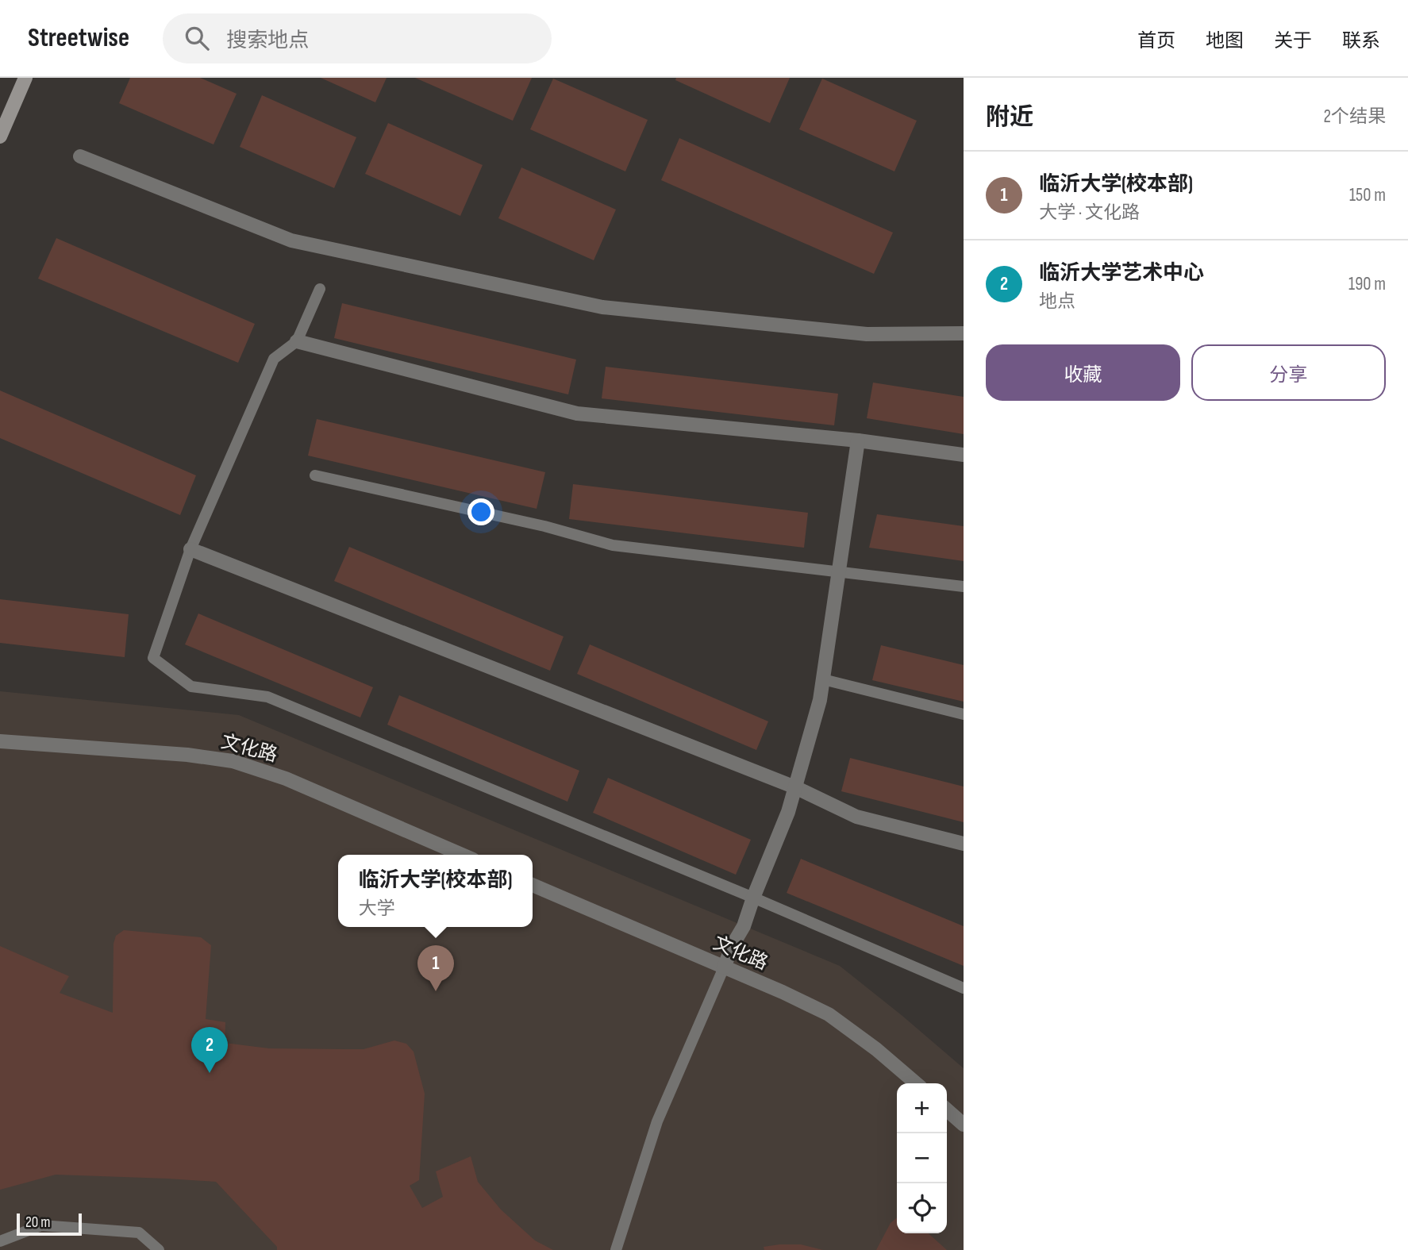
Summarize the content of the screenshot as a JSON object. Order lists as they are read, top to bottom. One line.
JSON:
{"streets":{"street":["文化路"]},"scale_bar":"20 m","page":{"header":"Streetwise","search":"搜索地点","nav":["首页","地图","关于","联系"],"heading":["附近","2个结果"],"list":[{"mark":"1","name":"临沂大学(校本部)","note":"大学 · 文化路","value":"150 m"},{"mark":"2","name":"临沂大学艺术中心","note":"地点","value":"190 m"}],"buttons":["收藏","分享"],"popup":["临沂大学(校本部)","大学"],"pins":["1","2"],"map_buttons":["+","−"],"scale":"20 m"}}
